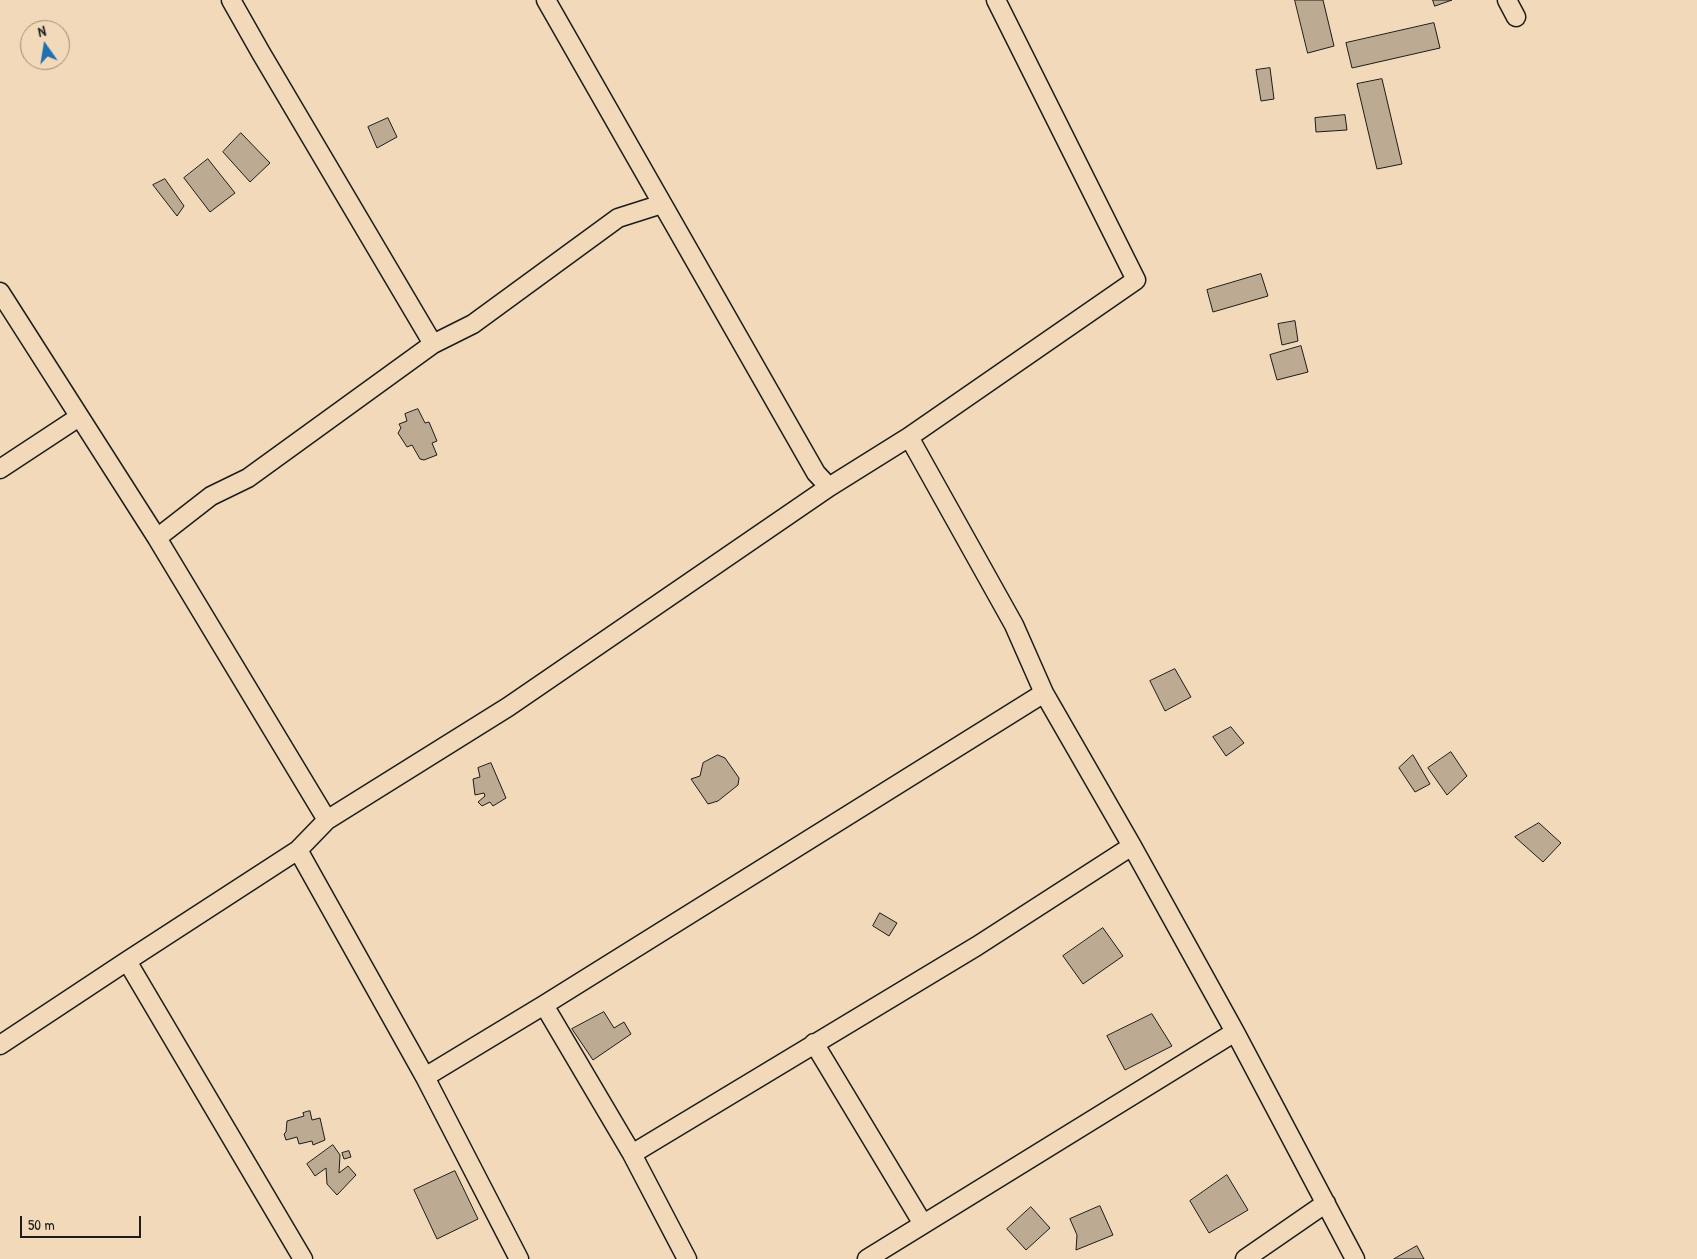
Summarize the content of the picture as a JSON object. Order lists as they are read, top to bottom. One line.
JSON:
{"scale_bar":"50 m","north":"top"}
